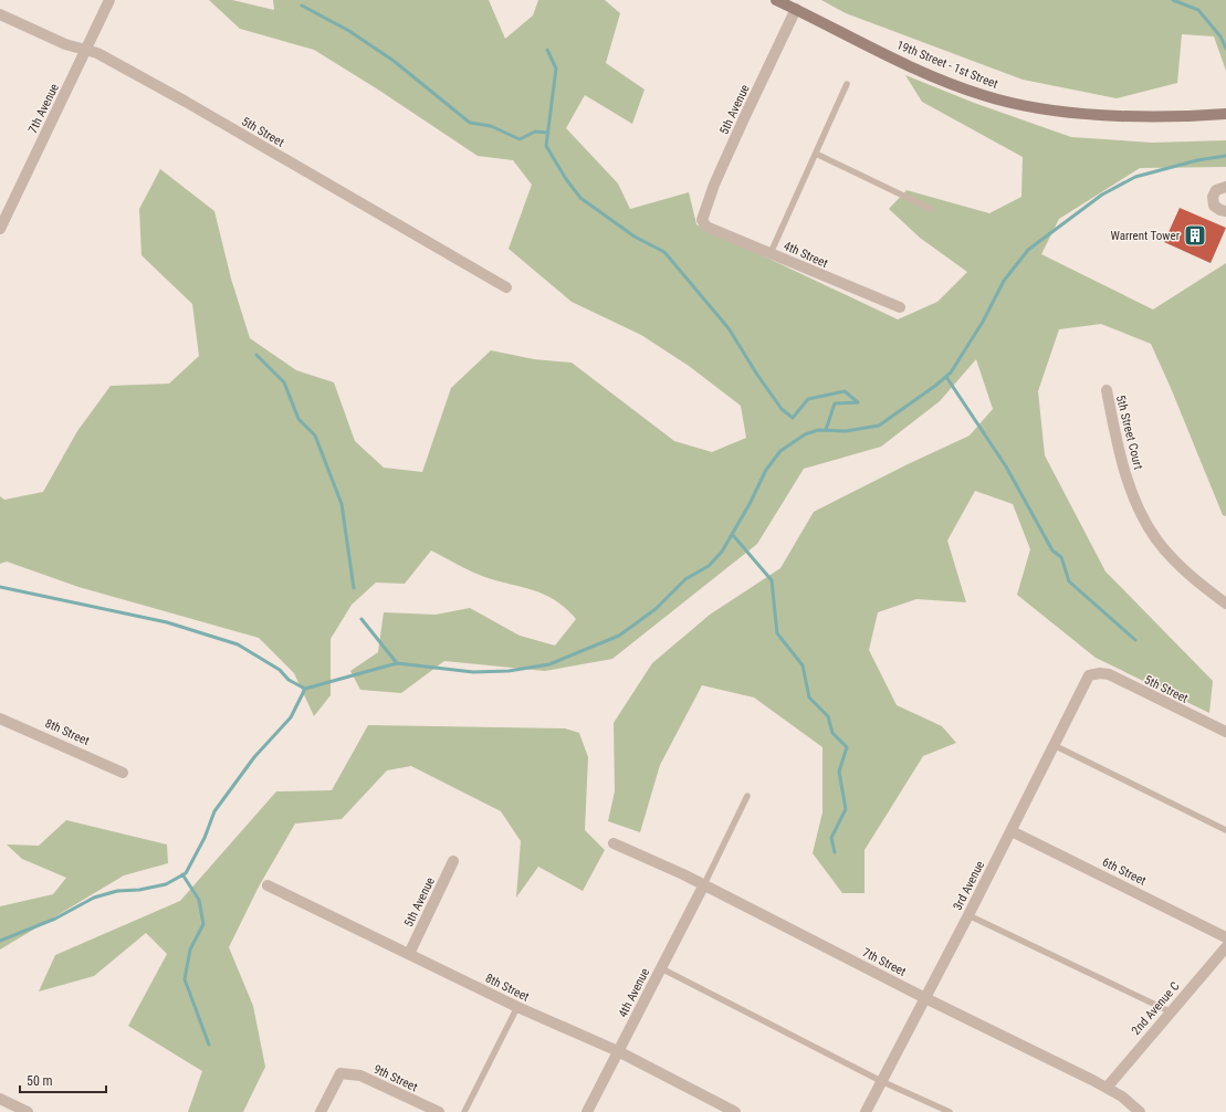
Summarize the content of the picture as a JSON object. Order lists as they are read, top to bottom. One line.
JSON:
{"streets":{"main road":["19th Street - 1st Street"],"street":["7th Avenue","5th Avenue","5th Street","4th Street","5th Street Court","8th Street","6th Street","3rd Avenue","7th Street","4th Avenue","2nd Avenue C","9th Street"]},"crossings":[["19th Street - 1st Street","5th Avenue"],["7th Avenue","5th Street"],["5th Avenue","4th Street"],["5th Avenue","8th Street"],["5th Street","3rd Avenue"],["8th Street","4th Avenue"],["6th Street","3rd Avenue"],["3rd Avenue","7th Street"],["7th Street","4th Avenue"],["7th Street","2nd Avenue C"]],"places":{"building":["Warrent Tower"]},"scale_bar":"50 m"}
